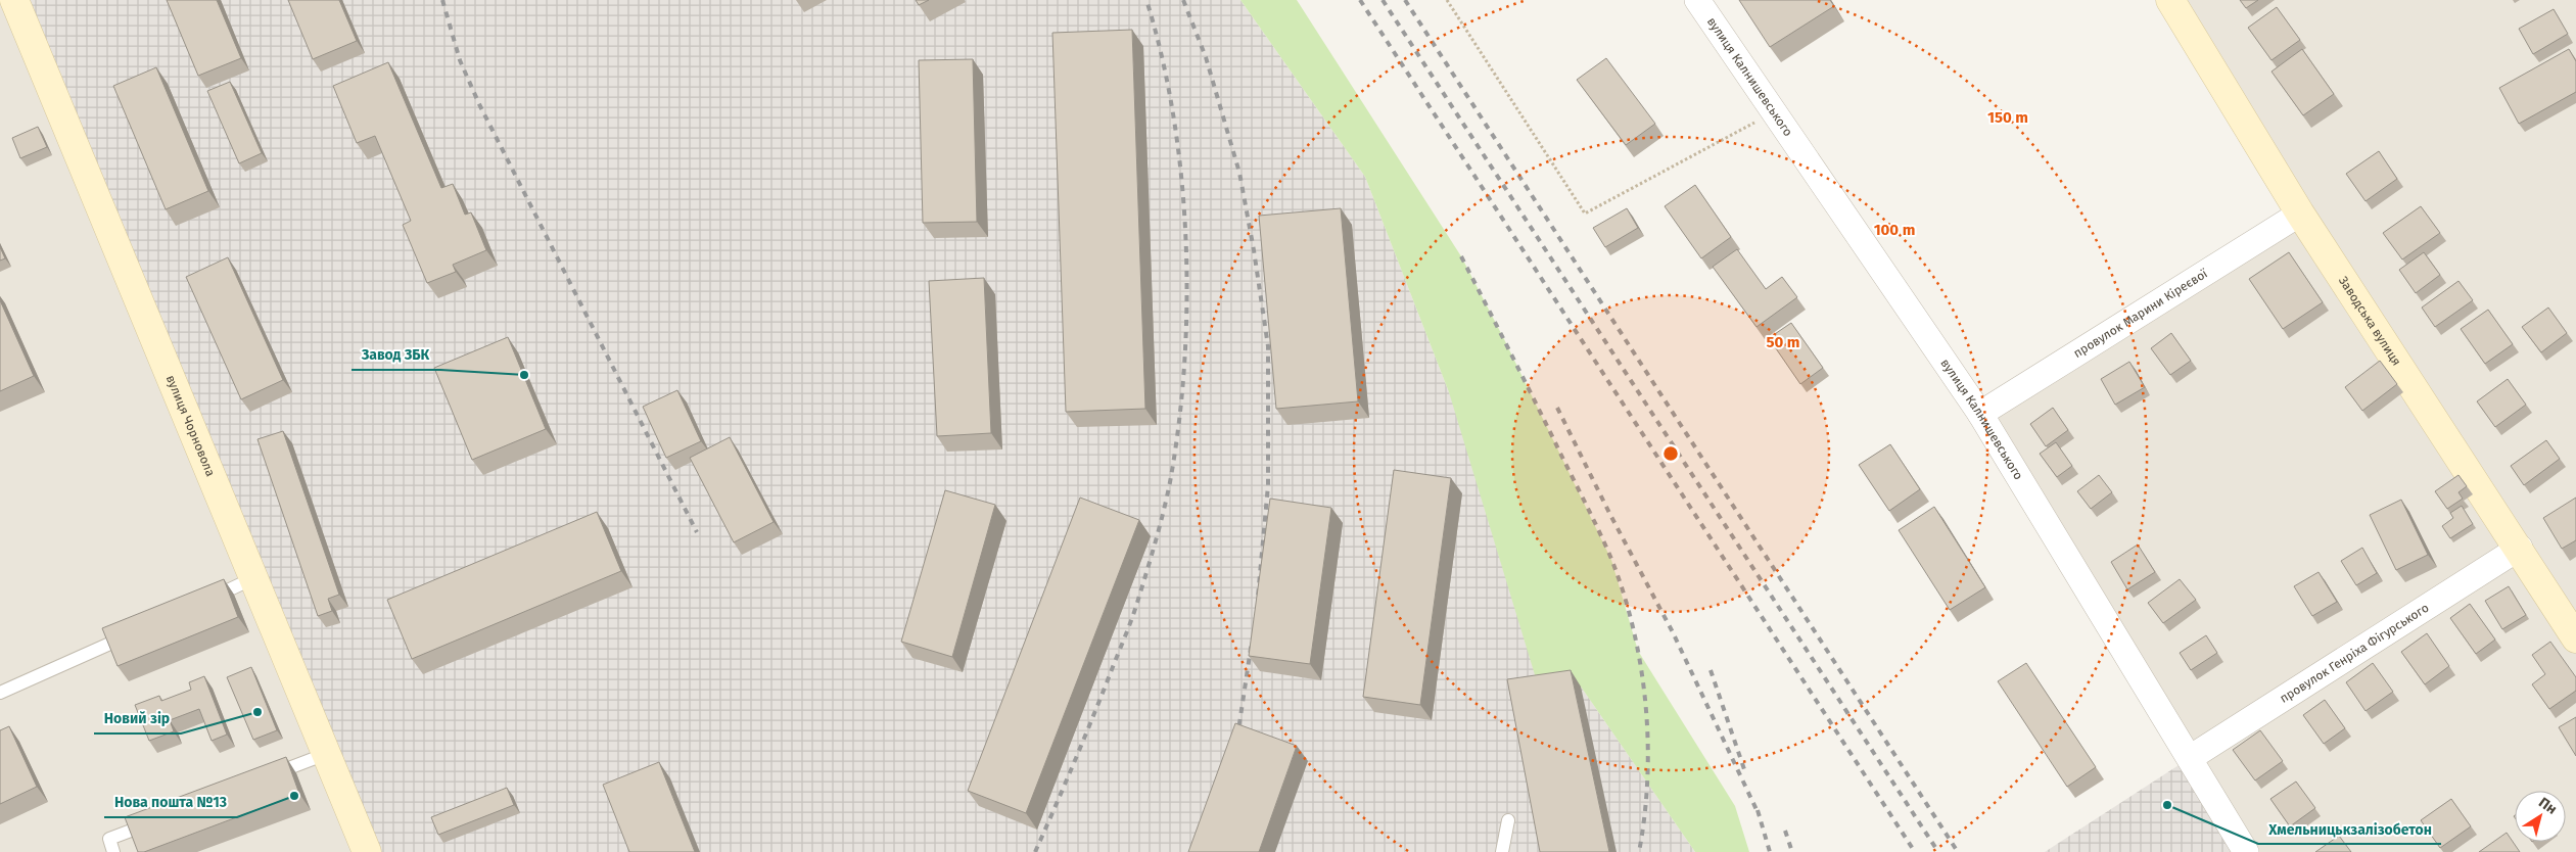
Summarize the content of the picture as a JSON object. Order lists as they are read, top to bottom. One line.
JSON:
{"streets":{"street":["вулиця Калнишевського","провулок Марини Кіреєвої","Заводська вулиця","вулиця Чорновола","провулок Генріха Фігурського"]},"crossings":[["вулиця Калнишевського","провулок Марини Кіреєвої"],["вулиця Калнишевського","провулок Генріха Фігурського"],["провулок Марини Кіреєвої","Заводська вулиця"],["Заводська вулиця","провулок Генріха Фігурського"]],"places":["Завод ЗБК","Новий зір","Нова пошта №13","Хмельницькзалізобетон"],"north":"top right","rings":["150 m","100 m","50 m"]}
